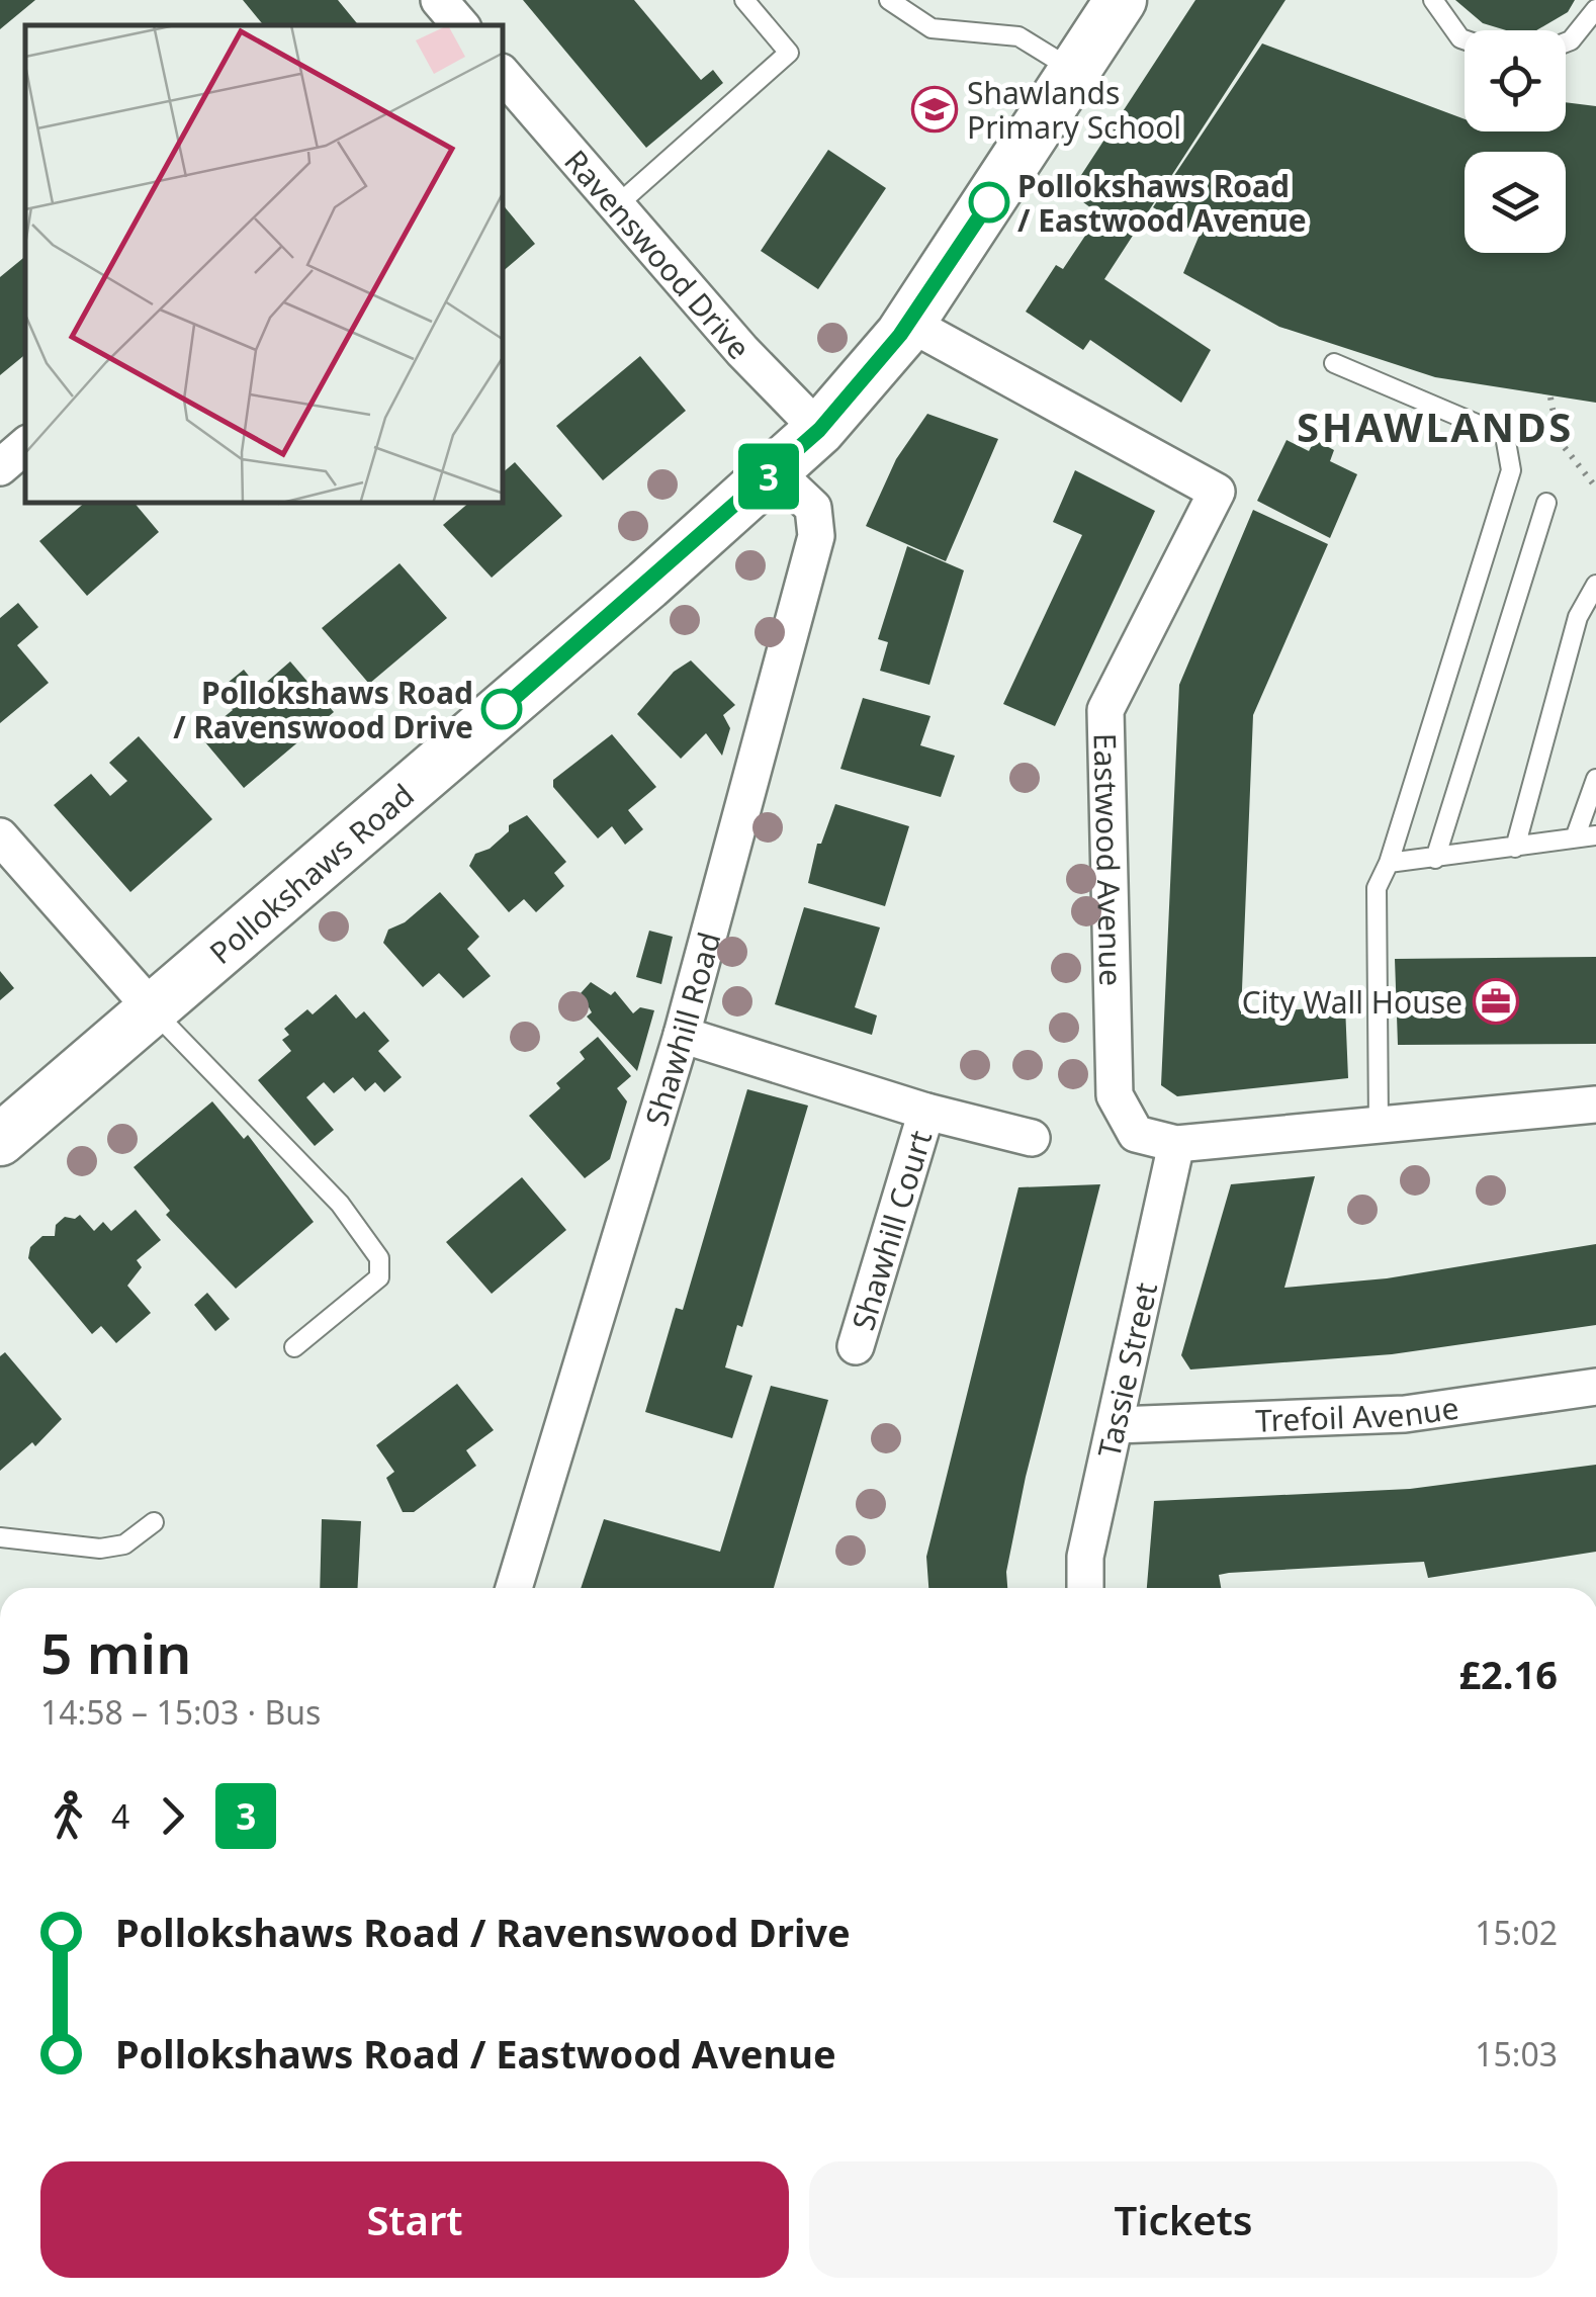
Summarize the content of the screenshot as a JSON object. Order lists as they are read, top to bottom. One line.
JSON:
{"streets":{"street":["Ravenswood Drive","Eastwood Avenue","Pollokshaws Road","Shawhill Road","Shawhill Court","Tassie Street","Trefoil Avenue"]},"crossings":[["Ravenswood Drive","Pollokshaws Road"],["Eastwood Avenue","Pollokshaws Road"],["Eastwood Avenue","Tassie Street"],["Pollokshaws Road","Shawhill Road"],["Tassie Street","Trefoil Avenue"]],"districts":["SHAWLANDS"],"places":{"school or university":["Shawlands Primary School"],"other":["Pollokshaws Road / Eastwood Avenue","Pollokshaws Road / Ravenswood Drive"],"office":["City Wall House"]},"lines":["bus line 3"],"page":{"on_map":"3","heading":["5 min","14:58 – 15:03 · Bus","£2.16"],"legs":["4","3"],"list":[{"name":"Pollokshaws Road / Ravenswood Drive","value":"15:02"},{"name":"Pollokshaws Road / Eastwood Avenue","value":"15:03"}],"buttons":["Start","Tickets"]}}
